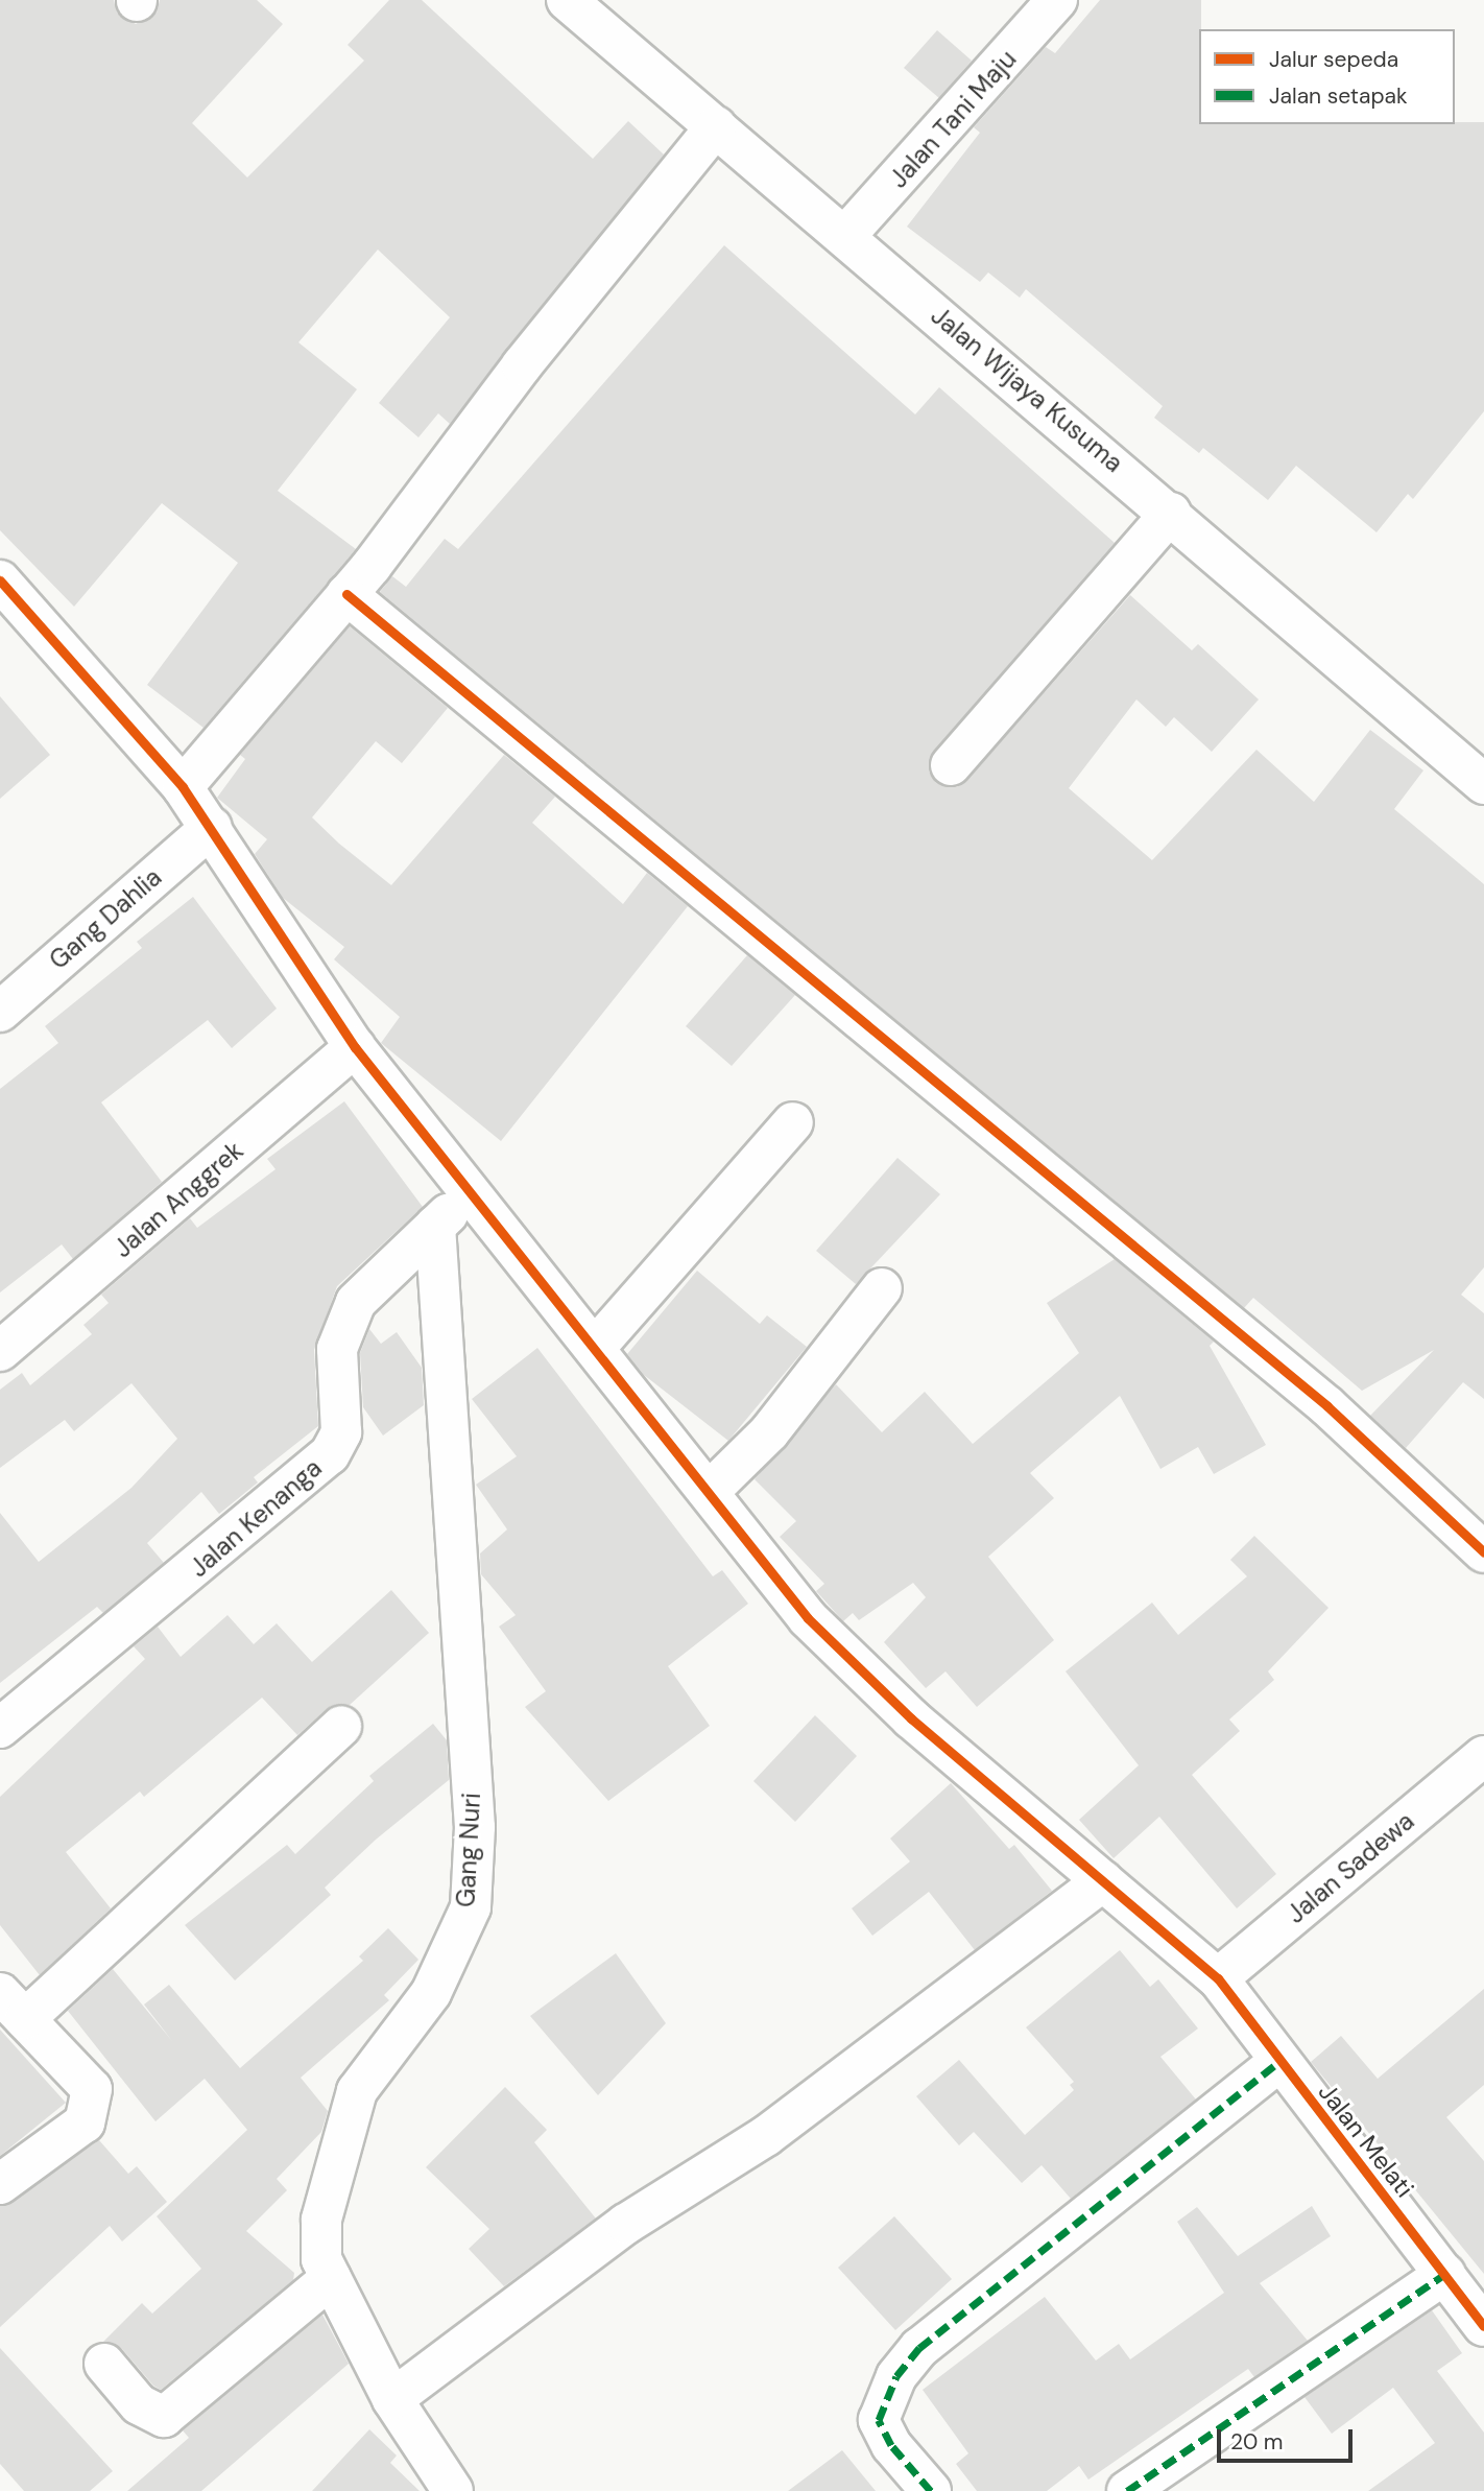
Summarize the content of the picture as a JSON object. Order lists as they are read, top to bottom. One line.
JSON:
{"streets":{"street":["Jalan Tani Maju","Jalan Wijaya Kusuma","Gang Dahlia","Jalan Anggrek","Jalan Kenanga","Gang Nuri","Jalan Sadewa","Jalan Melati"]},"crossings":[["Jalan Tani Maju","Jalan Wijaya Kusuma"],["Gang Dahlia","Jalan Melati"],["Jalan Anggrek","Jalan Melati"],["Jalan Kenanga","Gang Nuri"],["Jalan Kenanga","Jalan Melati"],["Jalan Sadewa","Jalan Melati"]],"legend":["Jalur sepeda","Jalan setapak"],"scale_bar":"20 m"}
